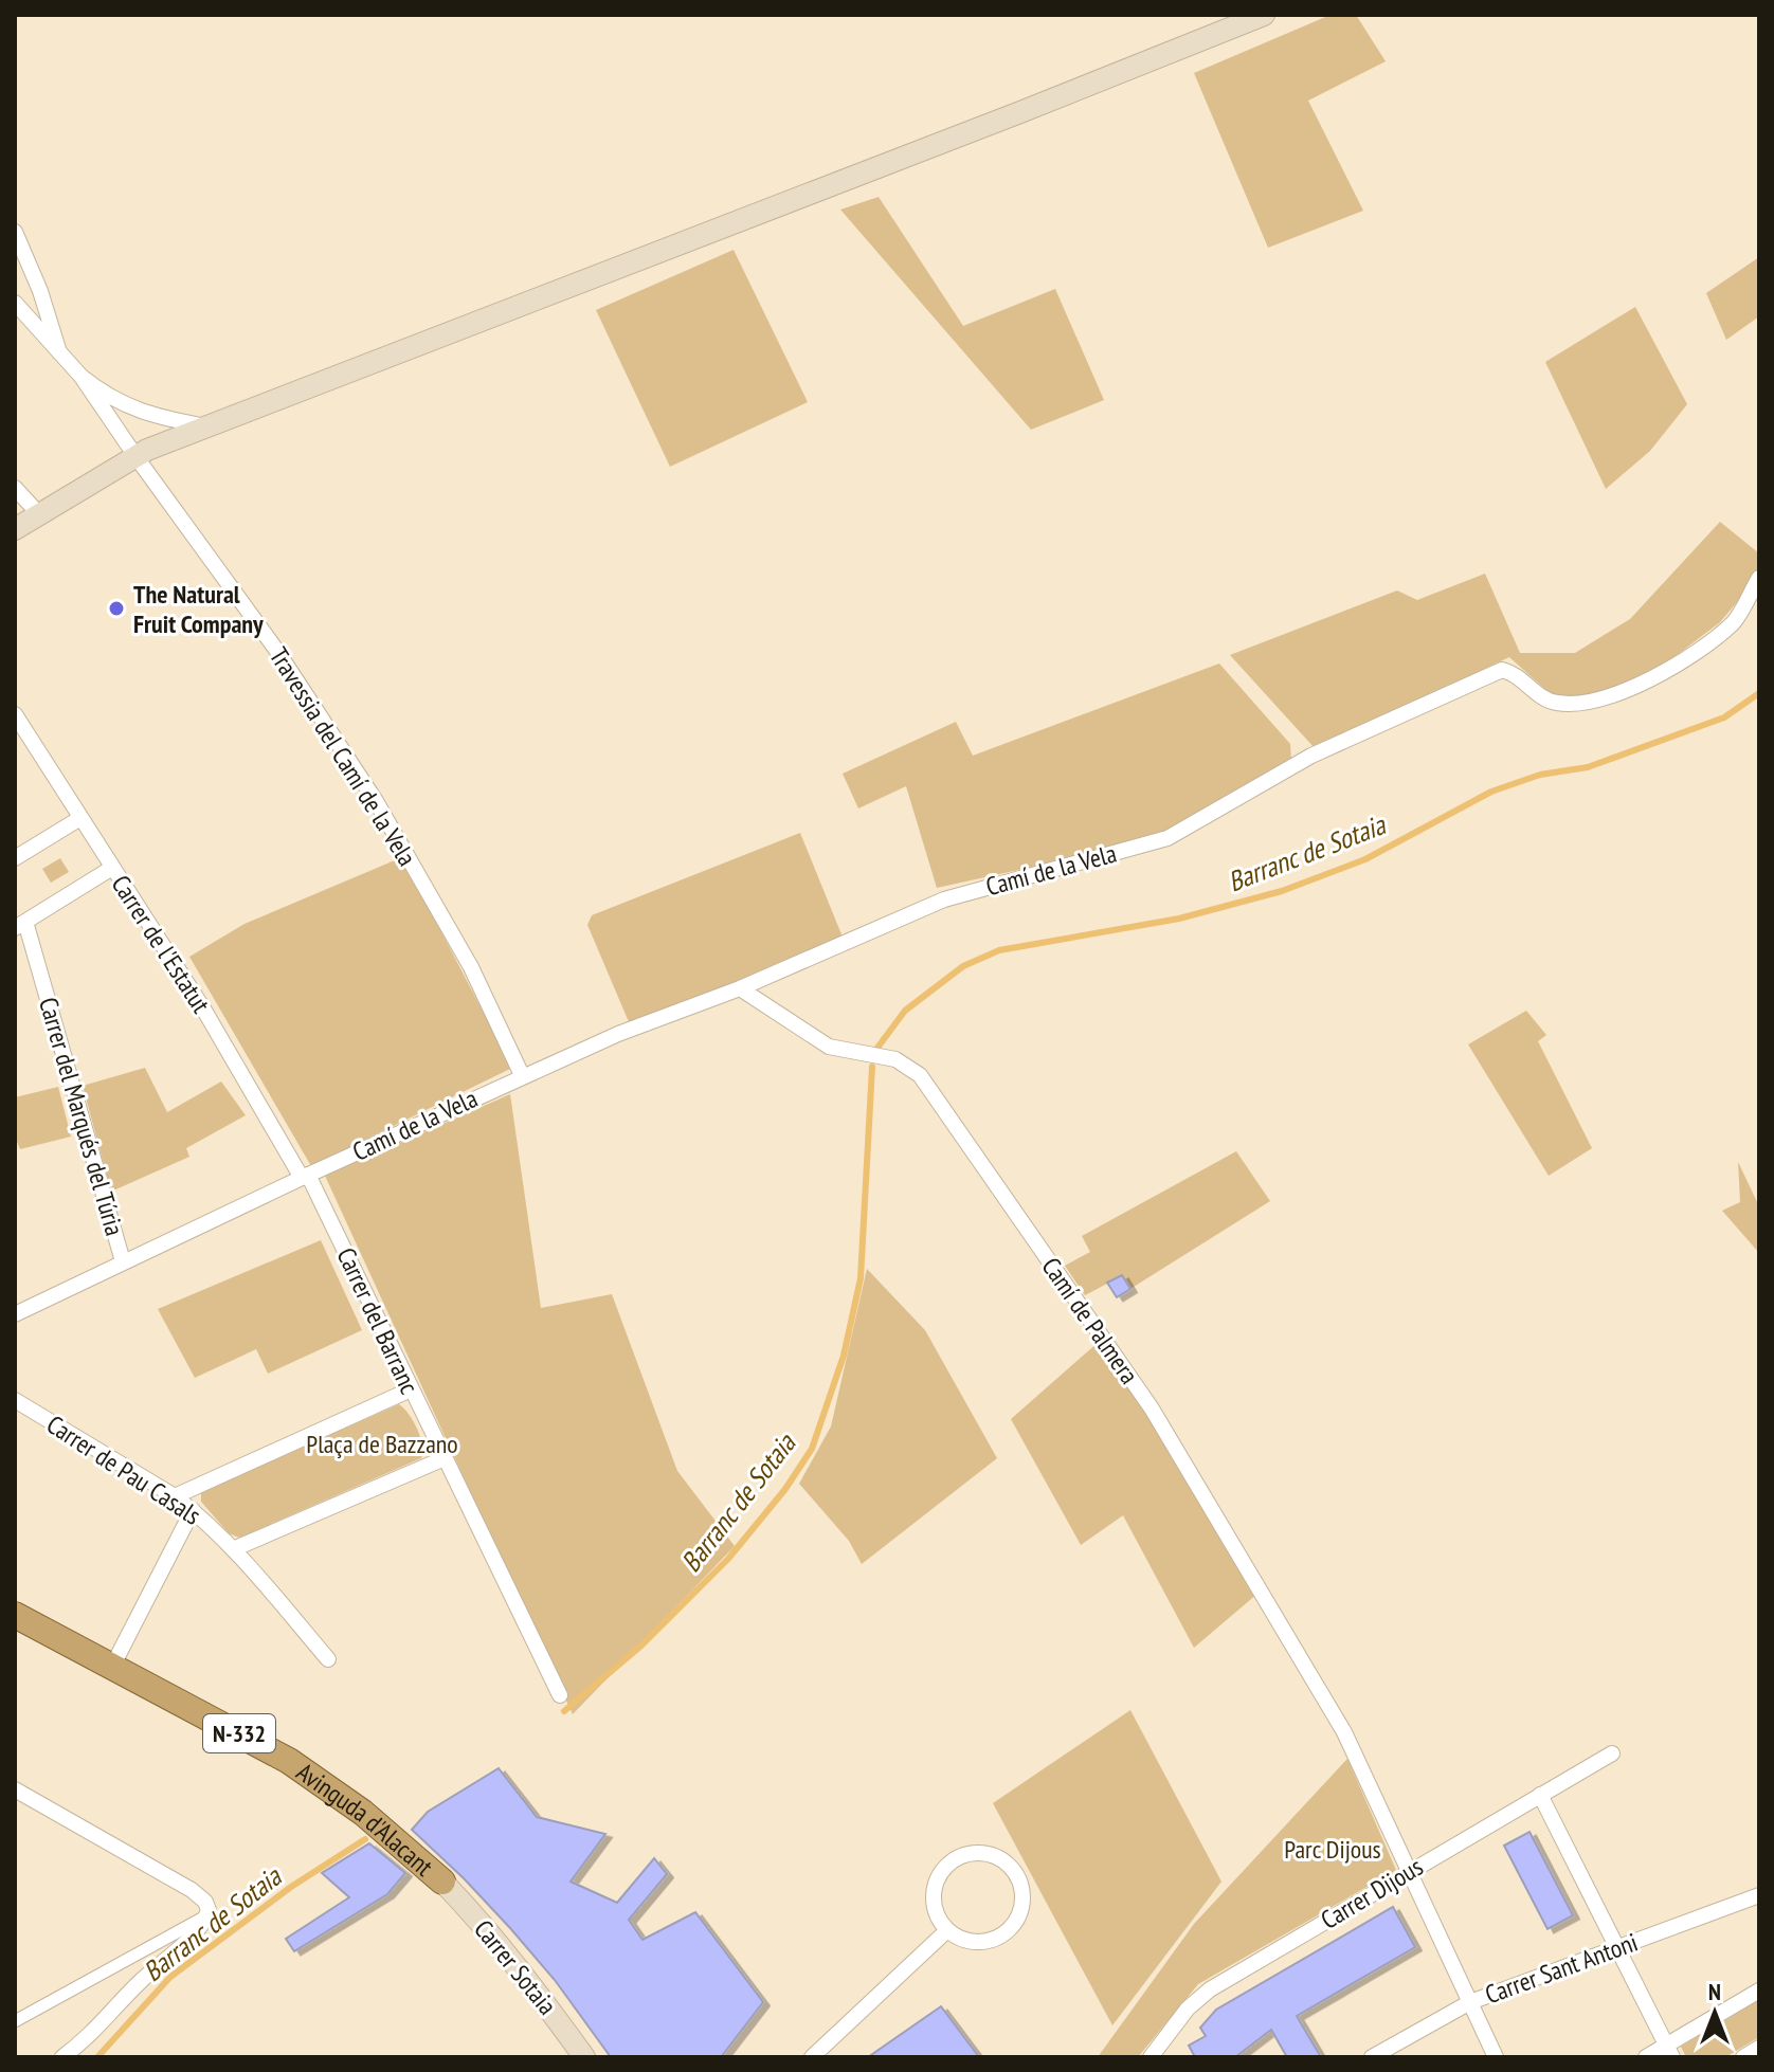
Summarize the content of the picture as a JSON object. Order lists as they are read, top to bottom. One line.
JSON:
{"streets":{"highway":["N-332","Avinguda d'Alacant"],"main road":["Carrer Sotaia"],"street":["Travessia del Camí de la Vela","Camí de la Vela","Carrer de l'Estatut","Carrer del Marqués del Túria","Carrer del Barranc","Camí de Palmera","Carrer de Pau Casals","Carrer Dijous","Carrer Sant Antoni"]},"crossings":[["Travessia del Camí de la Vela","Camí de la Vela"],["Camí de la Vela","Carrer de l'Estatut"],["Camí de la Vela","Carrer del Marqués del Túria"],["Camí de la Vela","Carrer del Barranc"],["Camí de la Vela","Camí de Palmera"],["Carrer de l'Estatut","Carrer del Barranc"],["Camí de Palmera","Carrer Dijous"],["Camí de Palmera","Carrer Sant Antoni"],["Avinguda d'Alacant","Carrer Sotaia"]],"water":["Barranc de Sotaia"],"parks":["Plaça de Bazzano","Parc Dijous"],"places":["The Natural Fruit Company"],"north":"top"}
